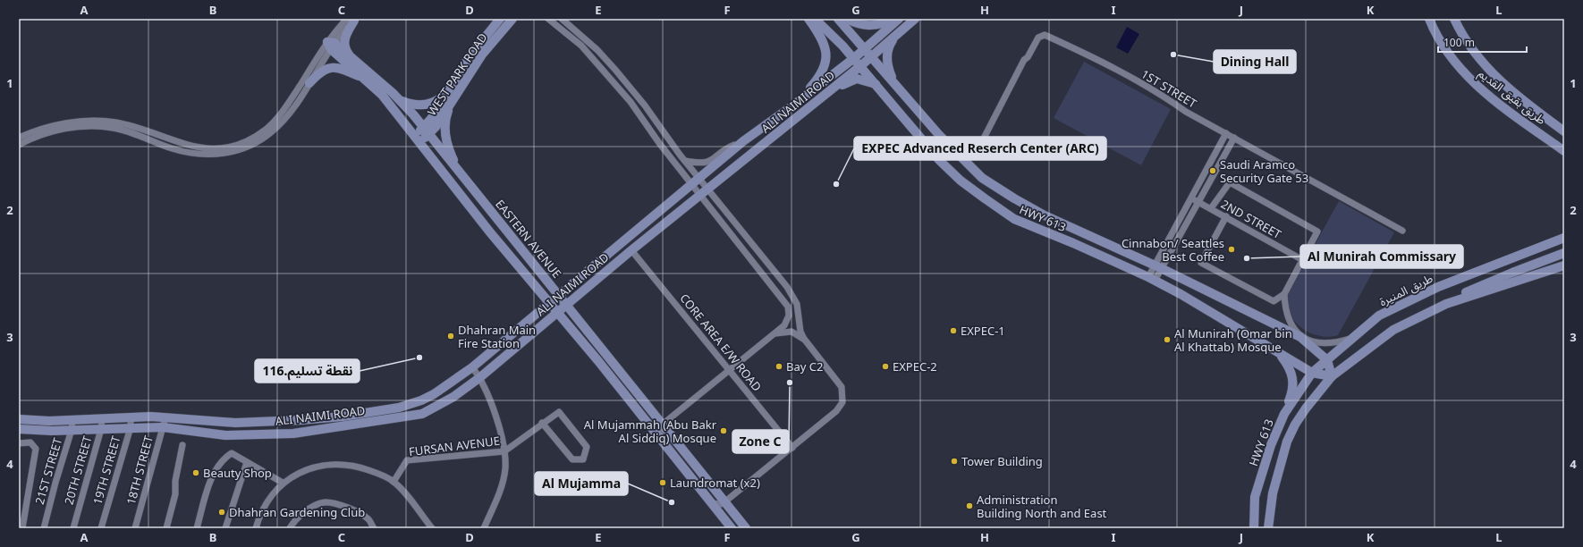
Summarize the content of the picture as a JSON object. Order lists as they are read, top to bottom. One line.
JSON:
{"streets":{"main road":["WEST PARK ROAD","طريق بقيق القديم","ALI NAIMI ROAD","HWY 613","EASTERN AVENUE","طريق المنيرة"],"street":["1ST STREET","2ND STREET","CORE AREA E/W ROAD","FURSAN AVENUE","20TH STREET","19TH STREET","18TH STREET","21ST STREET"]},"crossings":[["WEST PARK ROAD","EASTERN AVENUE"],["ALI NAIMI ROAD","HWY 613"],["ALI NAIMI ROAD","EASTERN AVENUE"],["ALI NAIMI ROAD","CORE AREA E/W ROAD"],["ALI NAIMI ROAD","20TH STREET"],["ALI NAIMI ROAD","19TH STREET"],["ALI NAIMI ROAD","18TH STREET"],["ALI NAIMI ROAD","21ST STREET"],["HWY 613","طريق المنيرة"]],"places":["Dining Hall","Saudi Aramco Security Gate 53","EXPEC Advanced Reserch Center (ARC)","Cinnabon/ Seattles Best Coffee","Al Munirah Commissary","EXPEC-1","Dhahran Main Fire Station","Al Munirah (Omar bin Al Khattab) Mosque","نقطة تسليم.116","Bay C2","EXPEC-2","Zone C","Al Mujammah (Abu Bakr Al Siddiq) Mosque","Tower Building","Beauty Shop","Laundromat (x2)","Al Mujamma","Administration Building North and East","Dhahran Gardening Club"],"scale_bar":"100 m","grid":{"columns":["A","B","C","D","E","F","G","H","I","J","K","L"],"rows":["1","2","3","4"]}}
